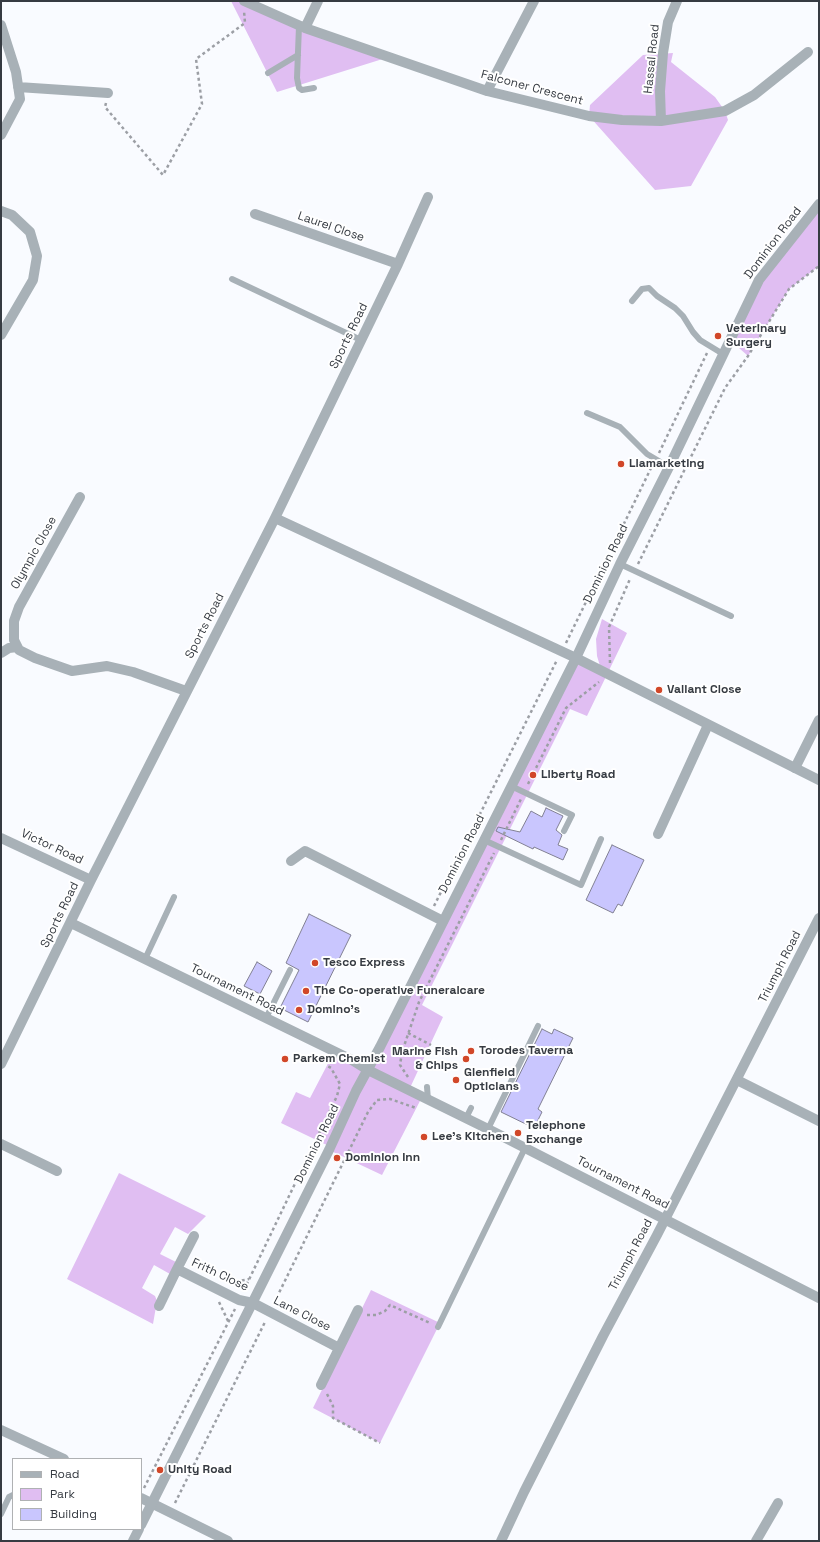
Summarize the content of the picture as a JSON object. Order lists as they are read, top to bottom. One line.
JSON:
{"streets":{"street":["Hassal Road","Falconer Crescent","Laurel Close","Dominion Road","Sports Road","Olympic Close","Victor Road","Triumph Road","Tournament Road","Frith Close","Lane Close"]},"crossings":[["Hassal Road","Falconer Crescent"],["Laurel Close","Sports Road"],["Dominion Road","Tournament Road"],["Dominion Road","Frith Close"],["Dominion Road","Lane Close"],["Sports Road","Victor Road"],["Sports Road","Tournament Road"],["Triumph Road","Tournament Road"],["Frith Close","Lane Close"]],"places":["Veterinary Surgery","Llamarketing","Valiant Close","Liberty Road","Tesco Express","The Co-operative Funeralcare","Domino's","Torodes Taverna","Parkem Chemist","Marine Fish & Chips","Glenfield Opticians","Telephone Exchange","Lee's Kitchen","Dominion Inn","Unity Road"],"legend":["Road","Park","Building"]}
